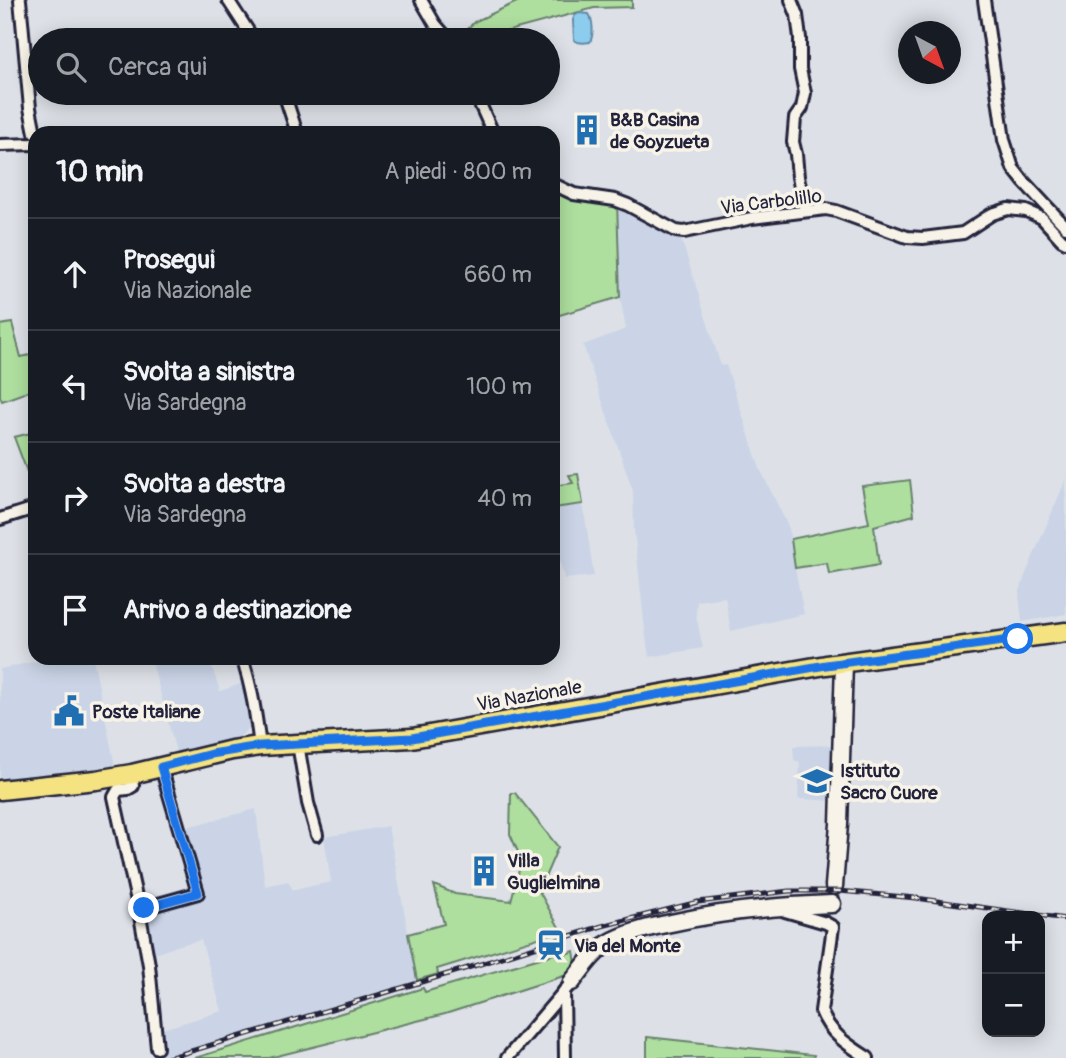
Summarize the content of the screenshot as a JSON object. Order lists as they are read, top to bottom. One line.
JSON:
{"streets":{"main road":["Via Nazionale"],"street":["Via Carbolillo"]},"places":{"building":["B&B Casina de Goyzueta","Villa Guglielmina"],"public building":["Poste Italiane"],"school or university":["Istituto Sacro Cuore"],"station":["Via del Monte"]},"north":"bottom right","page":{"search":"Cerca qui","heading":["10 min","A piedi · 800 m"],"list":[["Prosegui","Via Nazionale","660 m"],["Svolta a sinistra","Via Sardegna","100 m"],["Svolta a destra","Via Sardegna","40 m"],"Arrivo a destinazione"],"map_buttons":["+","−"]}}
